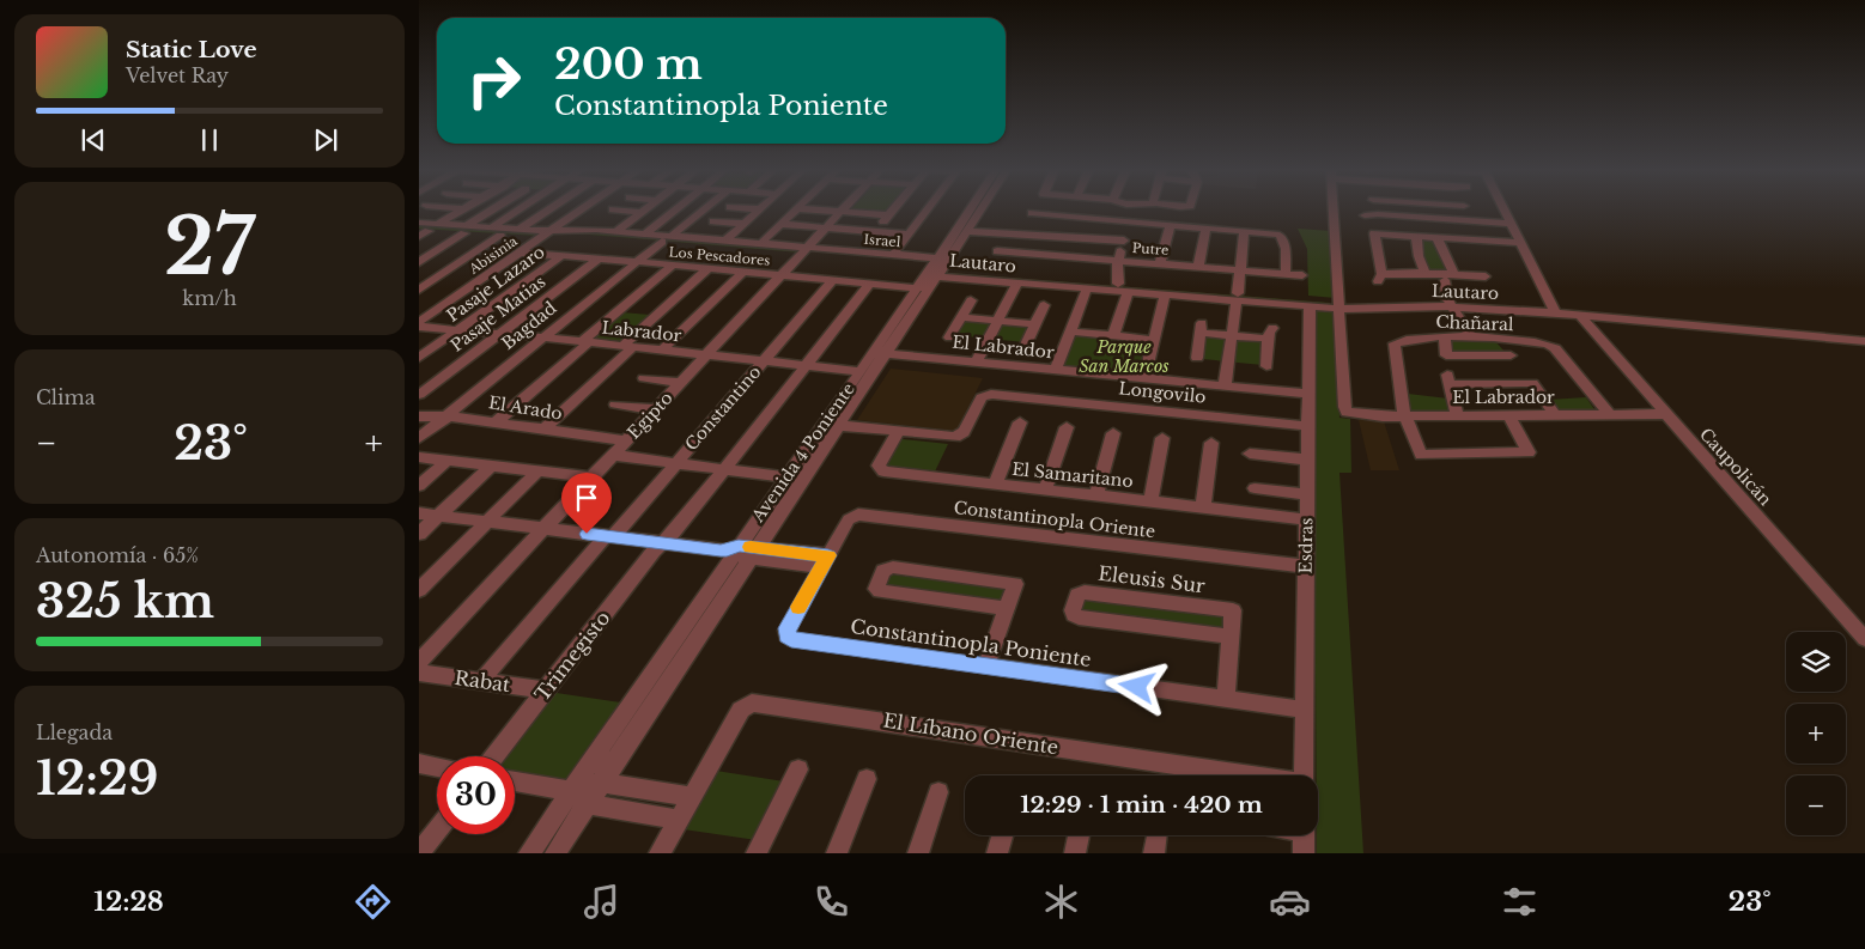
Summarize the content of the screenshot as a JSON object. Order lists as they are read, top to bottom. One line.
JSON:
{"streets":{"street":["Israel","Putre","Abisinia","Los Pescadores","Lautaro","Pasaje Lazaro","Pasaje Matias","Chañaral","Bagdad","Labrador","El Labrador","Longovilo","El Arado","Constantino","Egipto","Avenida 4 Poniente","Caupolicán","El Samaritano","Constantinopla Oriente","Esdras","Eleusis Sur","Constantinopla Poniente","Trimegisto","Rabat","El Líbano Oriente"]},"crossings":[["Israel","Abisinia"],["Israel","Lautaro"],["Israel","Bagdad"],["Israel","Egipto"],["Israel","Avenida 4 Poniente"],["Abisinia","Los Pescadores"],["Los Pescadores","Pasaje Lazaro"],["Los Pescadores","Pasaje Matias"],["Los Pescadores","Bagdad"],["Los Pescadores","Constantino"],["Los Pescadores","Egipto"],["Los Pescadores","Avenida 4 Poniente"],["Los Pescadores","Trimegisto"],["Lautaro","El Labrador"],["Lautaro","Avenida 4 Poniente"],["Lautaro","Caupolicán"],["Lautaro","Esdras"],["Pasaje Lazaro","Labrador"],["Pasaje Matias","Labrador"],["Chañaral","El Labrador"],["Bagdad","Labrador"],["Bagdad","El Arado"],["Labrador","Constantino"],["Labrador","Egipto"],["Labrador","Avenida 4 Poniente"],["Labrador","Trimegisto"],["El Labrador","Avenida 4 Poniente"],["El Labrador","Caupolicán"],["El Labrador","Esdras"],["Longovilo","Avenida 4 Poniente"],["Longovilo","El Samaritano"],["Longovilo","Esdras"],["El Arado","Egipto"],["Constantino","Rabat"],["El Samaritano","Esdras"],["Constantinopla Oriente","Esdras"],["Constantinopla Oriente","Constantinopla Poniente"],["Esdras","Constantinopla Poniente"],["Eleusis Sur","Constantinopla Poniente"],["Trimegisto","Rabat"]],"parks":["Parque San Marcos"],"page":{"turn":["200 m","Constantinopla Poniente"],"song":["Static Love","Velvet Ray"],"tile":[["27","km/h"],"Clima",["Autonomía · 65%","325 km"],["Llegada","12:29"]],"heat":["−","23°","+"],"map_buttons":["+","−"],"limit":"30","trip":"12:29 · 1 min · 420 m","tabs":["12:28","23°"]}}
